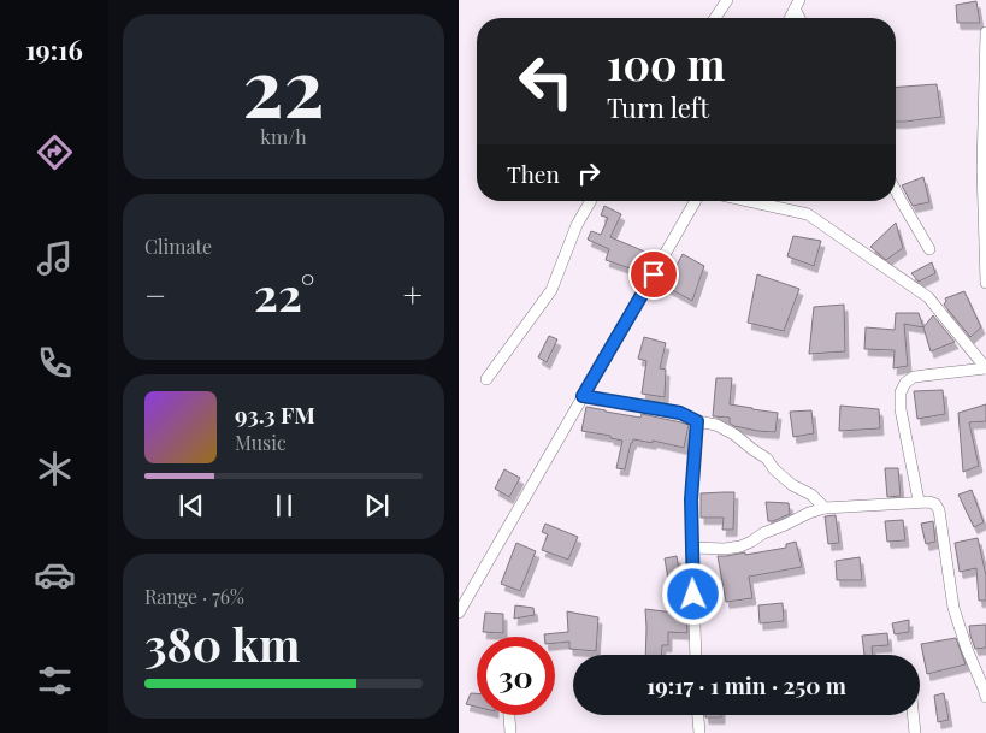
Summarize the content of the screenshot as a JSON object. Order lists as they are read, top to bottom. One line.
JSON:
{"page":{"tabs":"19:16","tile":[["22","km/h"],"Climate",["Range · 76%","380 km"]],"turn":["100 m","Turn left"],"then":"Then","heat":["−","22°","+"],"song":["93.3 FM","Music"],"limit":"30","trip":"19:17 · 1 min · 250 m"}}
